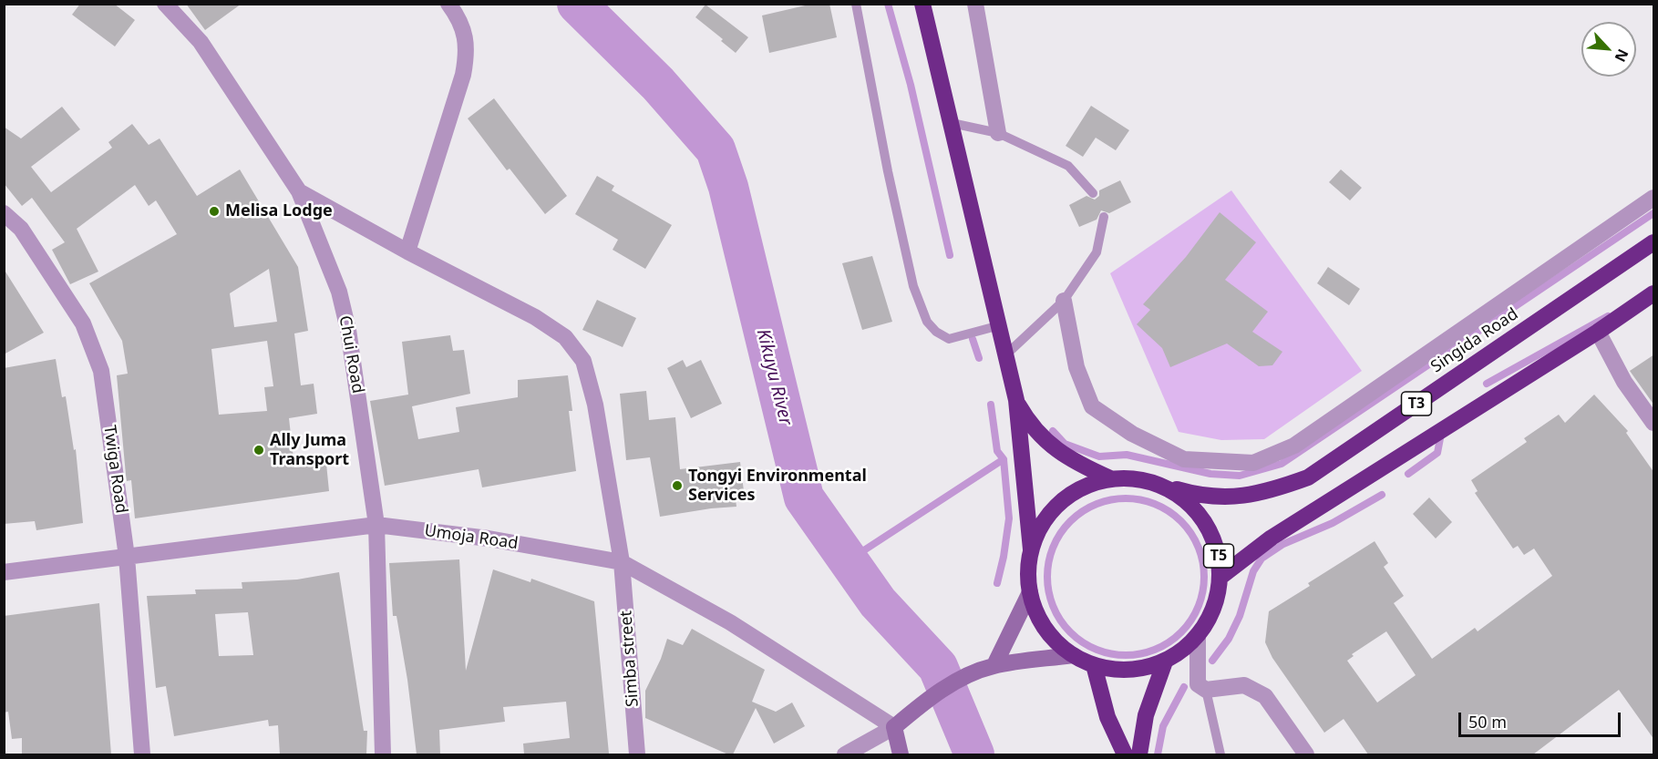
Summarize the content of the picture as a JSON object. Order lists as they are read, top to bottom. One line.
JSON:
{"streets":{"highway":["Singida Road","T3","T5"],"street":["Chui Road","Twiga Road","Umoja Road","Simba street"]},"crossings":[["Singida Road","T3"],["Singida Road","T5"],["Chui Road","Umoja Road"],["Chui Road","Simba street"],["T3","T5"],["Twiga Road","Umoja Road"],["Umoja Road","Simba street"]],"water":["Kikuyu River"],"places":["Melisa Lodge","Ally Juma Transport","Tongyi Environmental Services"],"scale_bar":"50 m","north":"bottom right"}
